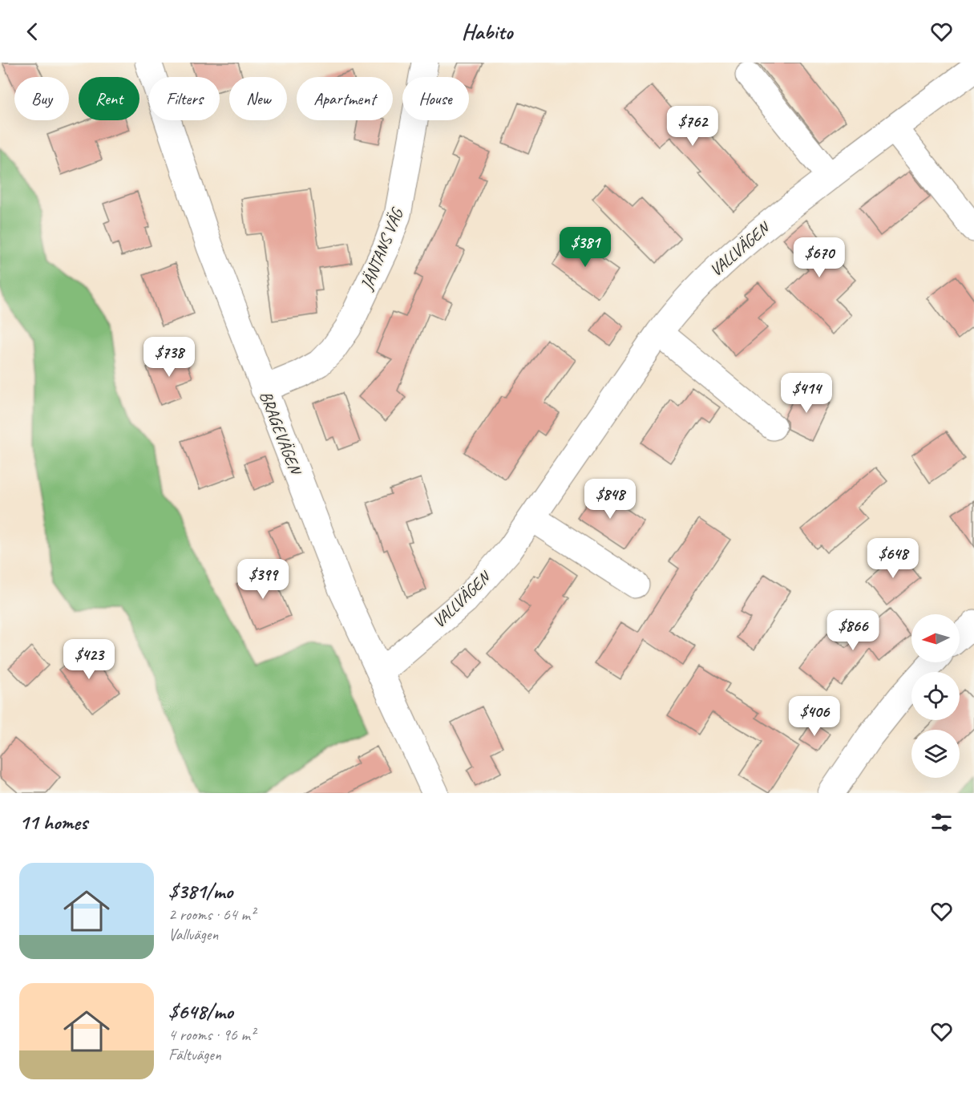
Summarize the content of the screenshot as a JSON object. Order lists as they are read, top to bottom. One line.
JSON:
{"streets":{"street":["JÄNTANS VÄG","VALLVÄGEN","BRAGEVÄGEN"]},"crossings":[["JÄNTANS VÄG","BRAGEVÄGEN"],["VALLVÄGEN","BRAGEVÄGEN"]],"north":"left","page":{"header":"Habito","chip":["Buy","Rent","Filters","New","Apartment","House"],"price":["$762","$381","$670","$738","$414","$848","$648","$399","$866","$423","$406"],"heading":"11 homes","list":[{"name":"$381/mo","note":"2 rooms · 64 m² · Vallvägen"},{"name":"$648/mo","note":"4 rooms · 96 m² · Fältvägen"}]}}
